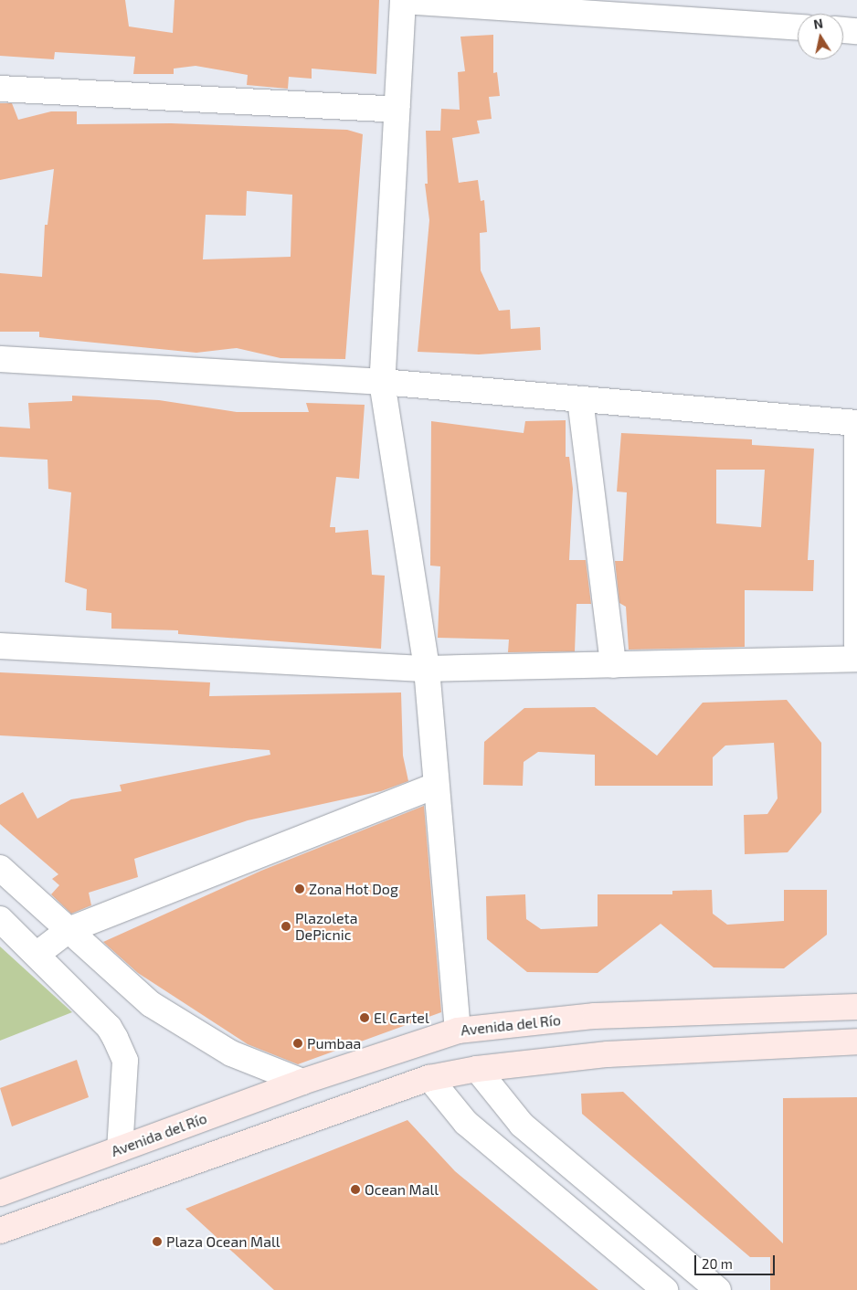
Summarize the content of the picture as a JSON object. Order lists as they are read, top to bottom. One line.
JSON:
{"streets":{"main road":["Avenida del Río"]},"places":["Zona Hot Dog","Plazoleta DePicnic","El Cartel","Pumbaa","Ocean Mall","Plaza Ocean Mall"],"scale_bar":"20 m","north":"top"}
